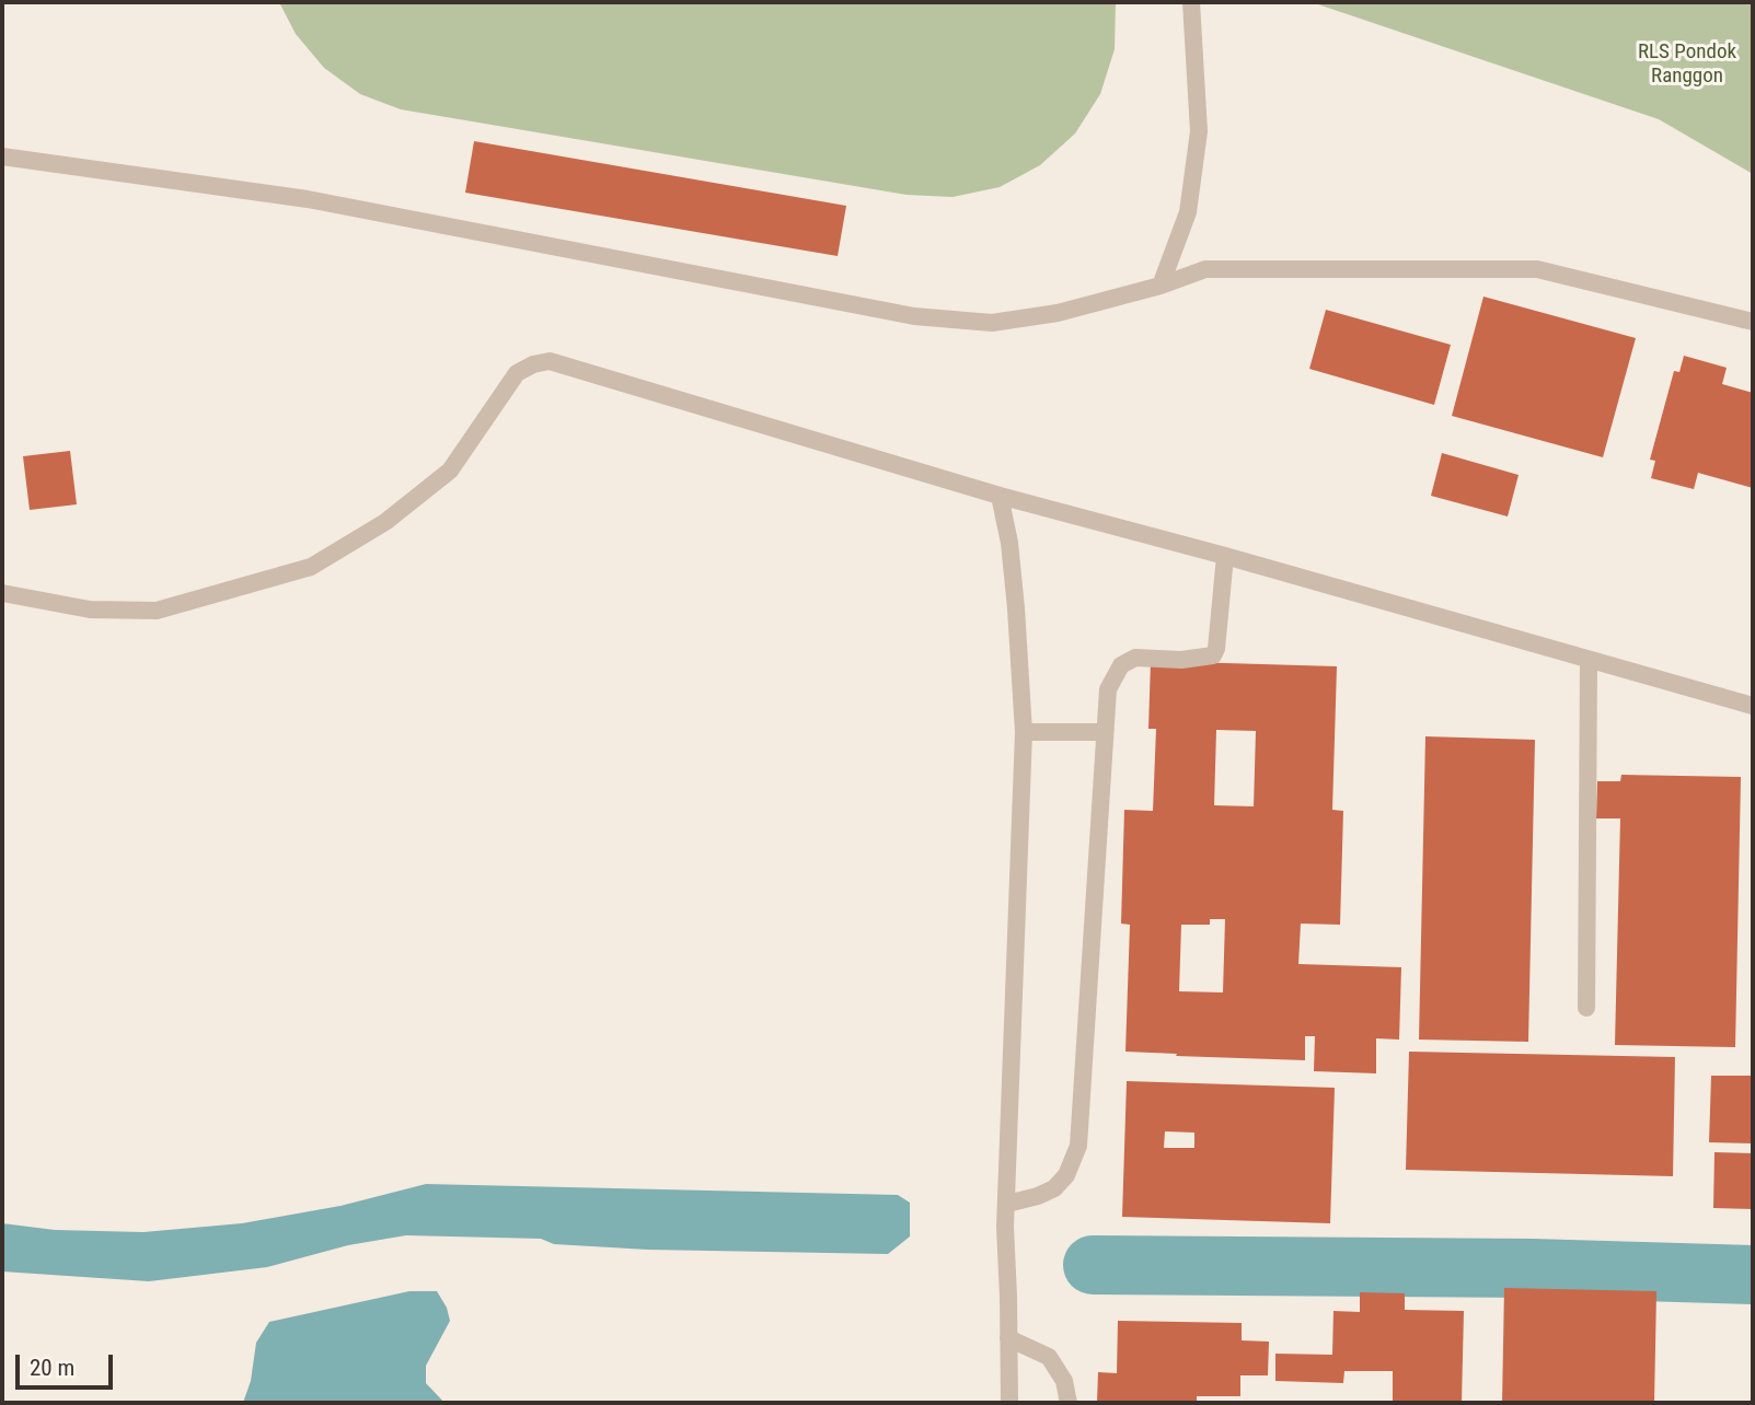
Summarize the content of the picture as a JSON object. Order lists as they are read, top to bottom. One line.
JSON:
{"parks":["RLS Pondok Ranggon"],"scale_bar":"20 m"}
